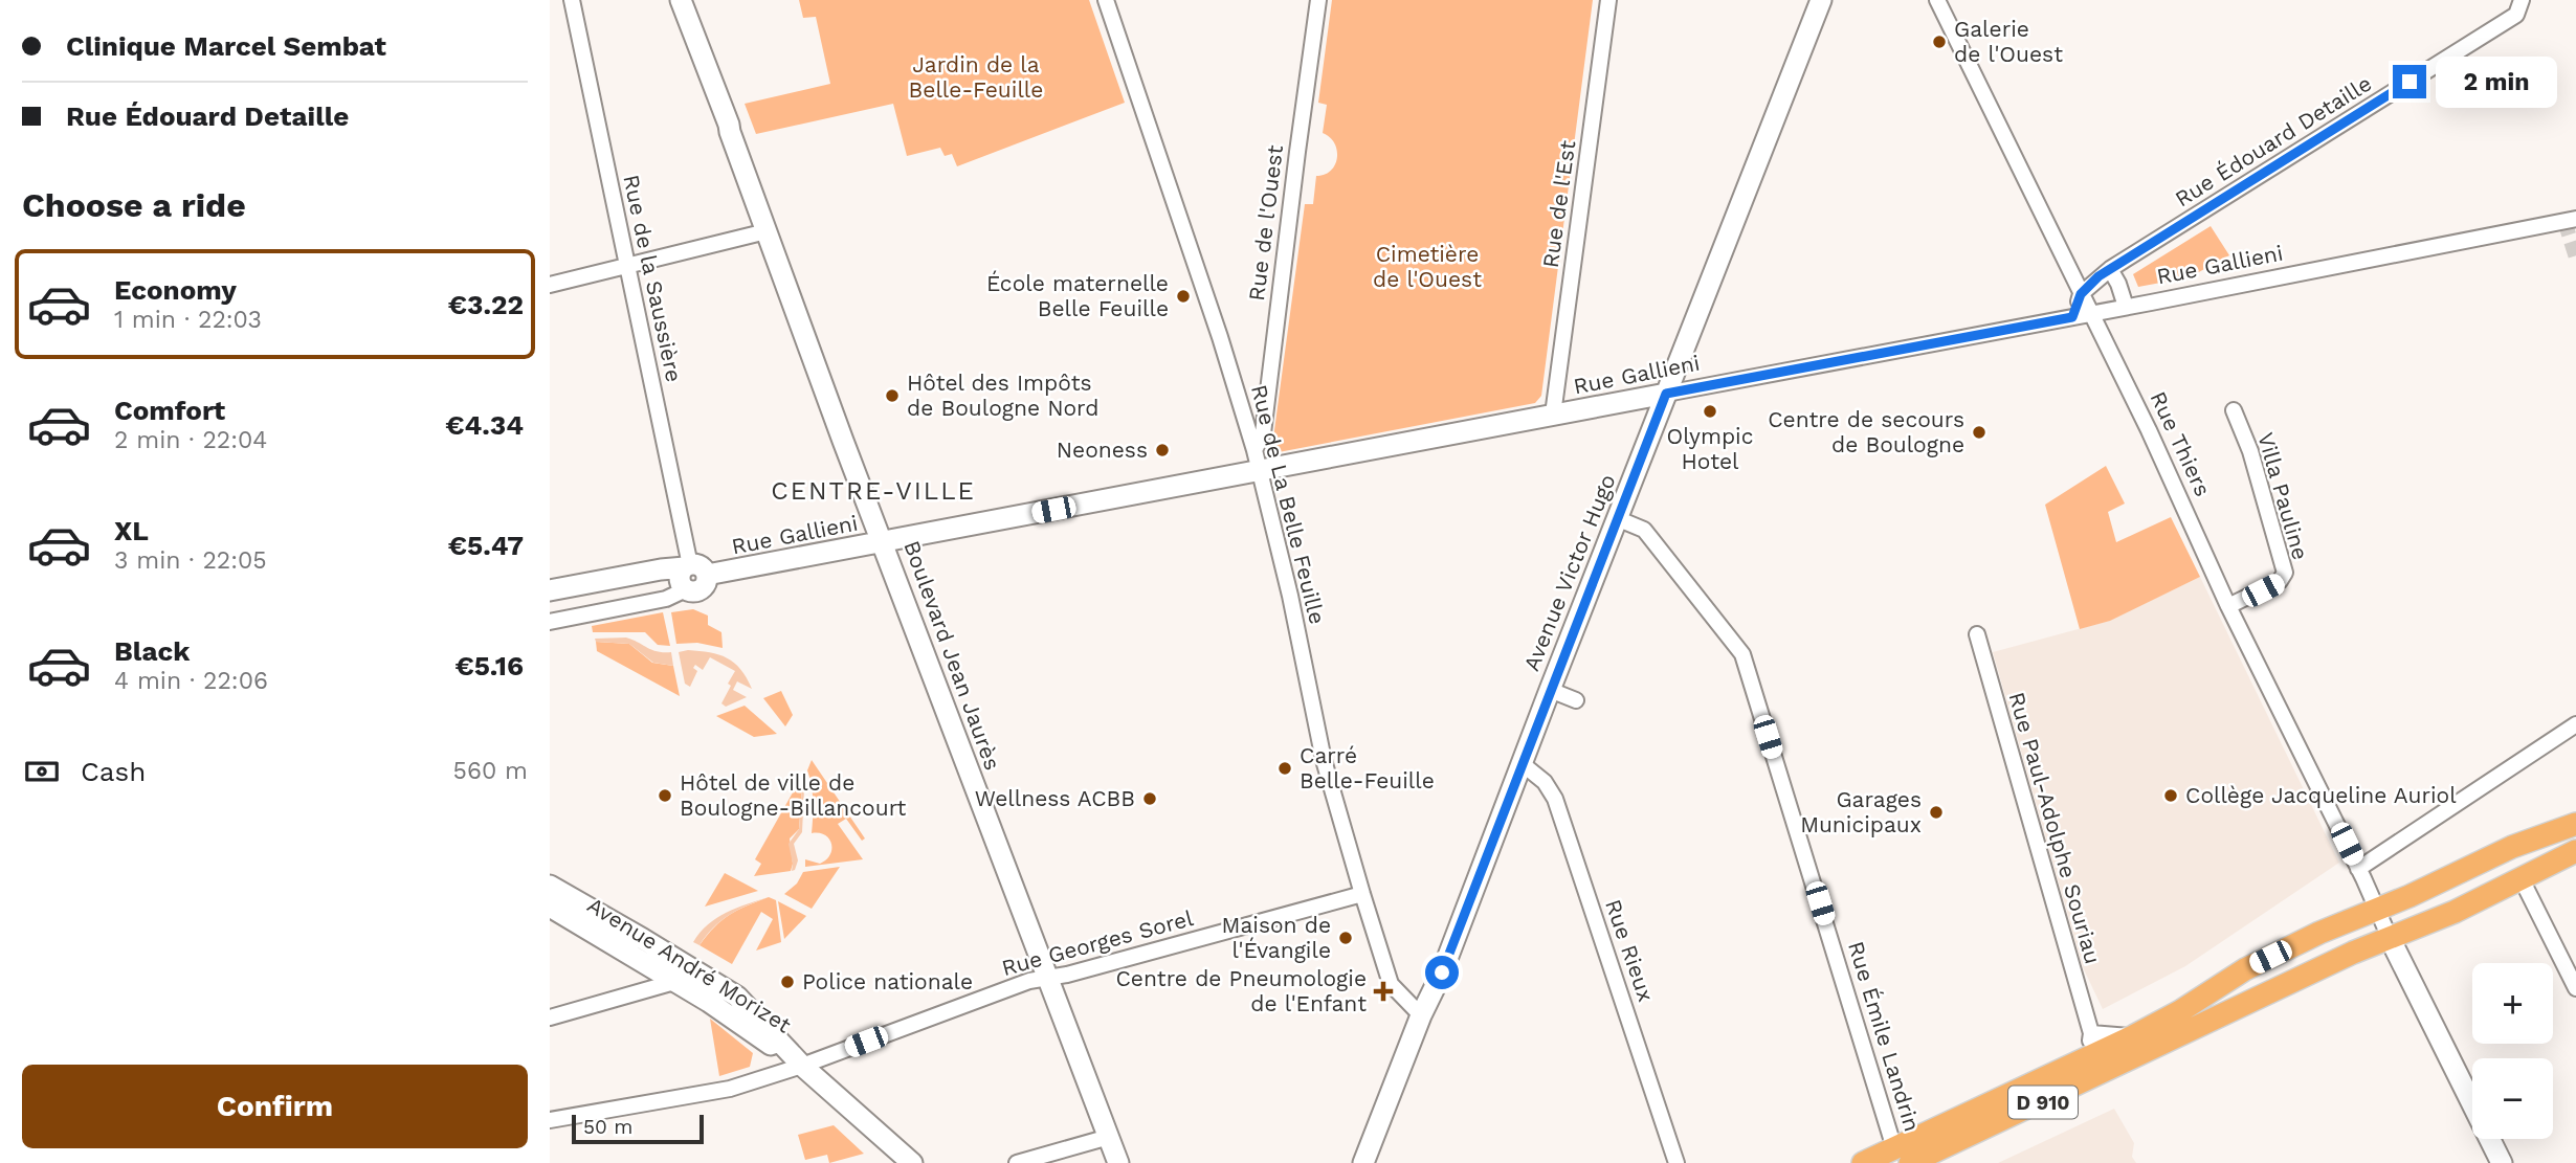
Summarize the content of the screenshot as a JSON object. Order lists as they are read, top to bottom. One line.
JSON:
{"streets":{"main road":["D 910"],"street":["Rue Édouard Detaille","Rue de l'Est","Rue de l'Ouest","Rue Gallieni","Rue de la Saussière","Rue Thiers","Villa Pauline","Rue de La Belle Feuille","Avenue Victor Hugo","Boulevard Jean Jaurès","Rue Paul-Adolphe Souriau","Rue Georges Sorel","Rue Rieux","Avenue André Morizet","Rue Émile Landrin"]},"crossings":[["Rue Édouard Detaille","Rue Thiers"],["Rue de l'Est","Rue Gallieni"],["Rue de l'Ouest","Rue Gallieni"],["Rue de l'Ouest","Rue de La Belle Feuille"],["Rue Gallieni","Rue de la Saussière"],["Rue Gallieni","Rue Thiers"],["Rue Gallieni","Rue de La Belle Feuille"],["Rue Gallieni","Avenue Victor Hugo"],["Rue Gallieni","Boulevard Jean Jaurès"],["Rue Thiers","Villa Pauline"],["Rue Thiers","D 910"],["Rue de La Belle Feuille","Avenue Victor Hugo"],["Rue de La Belle Feuille","Rue Georges Sorel"],["Avenue Victor Hugo","Rue Rieux"],["Avenue Victor Hugo","Rue Émile Landrin"],["Boulevard Jean Jaurès","Rue Georges Sorel"],["Rue Paul-Adolphe Souriau","D 910"],["Rue Georges Sorel","Avenue André Morizet"],["Rue Émile Landrin","D 910"]],"districts":["CENTRE-VILLE"],"parks":["Jardin de la Belle-Feuille","Cimetière de l'Ouest"],"places":{"other":["Galerie de l'Ouest","École maternelle Belle Feuille","Hôtel des Impôts de Boulogne Nord","Olympic Hotel","Centre de secours de Boulogne","Neoness","Carré Belle-Feuille","Hôtel de ville de Boulogne-Billancourt","Collège Jacqueline Auriol","Wellness ACBB","Garages Municipaux","Maison de l'Évangile","Police nationale"],"health":["Centre de Pneumologie de l'Enfant"]},"scale_bar":"50 m","page":{"banner":["Clinique Marcel Sembat","Rue Édouard Detaille"],"bubble":"2 min","heading":"Choose a ride","list":[{"name":"Economy","note":"1 min · 22:03","value":"€3.22"},{"name":"Comfort","note":"2 min · 22:04","value":"€4.34"},{"name":"XL","note":"3 min · 22:05","value":"€5.47"},{"name":"Black","note":"4 min · 22:06","value":"€5.16"}],"pay":["Cash","560 m"],"map_buttons":["+","−"],"buttons":"Confirm","scale":"50 m"}}
